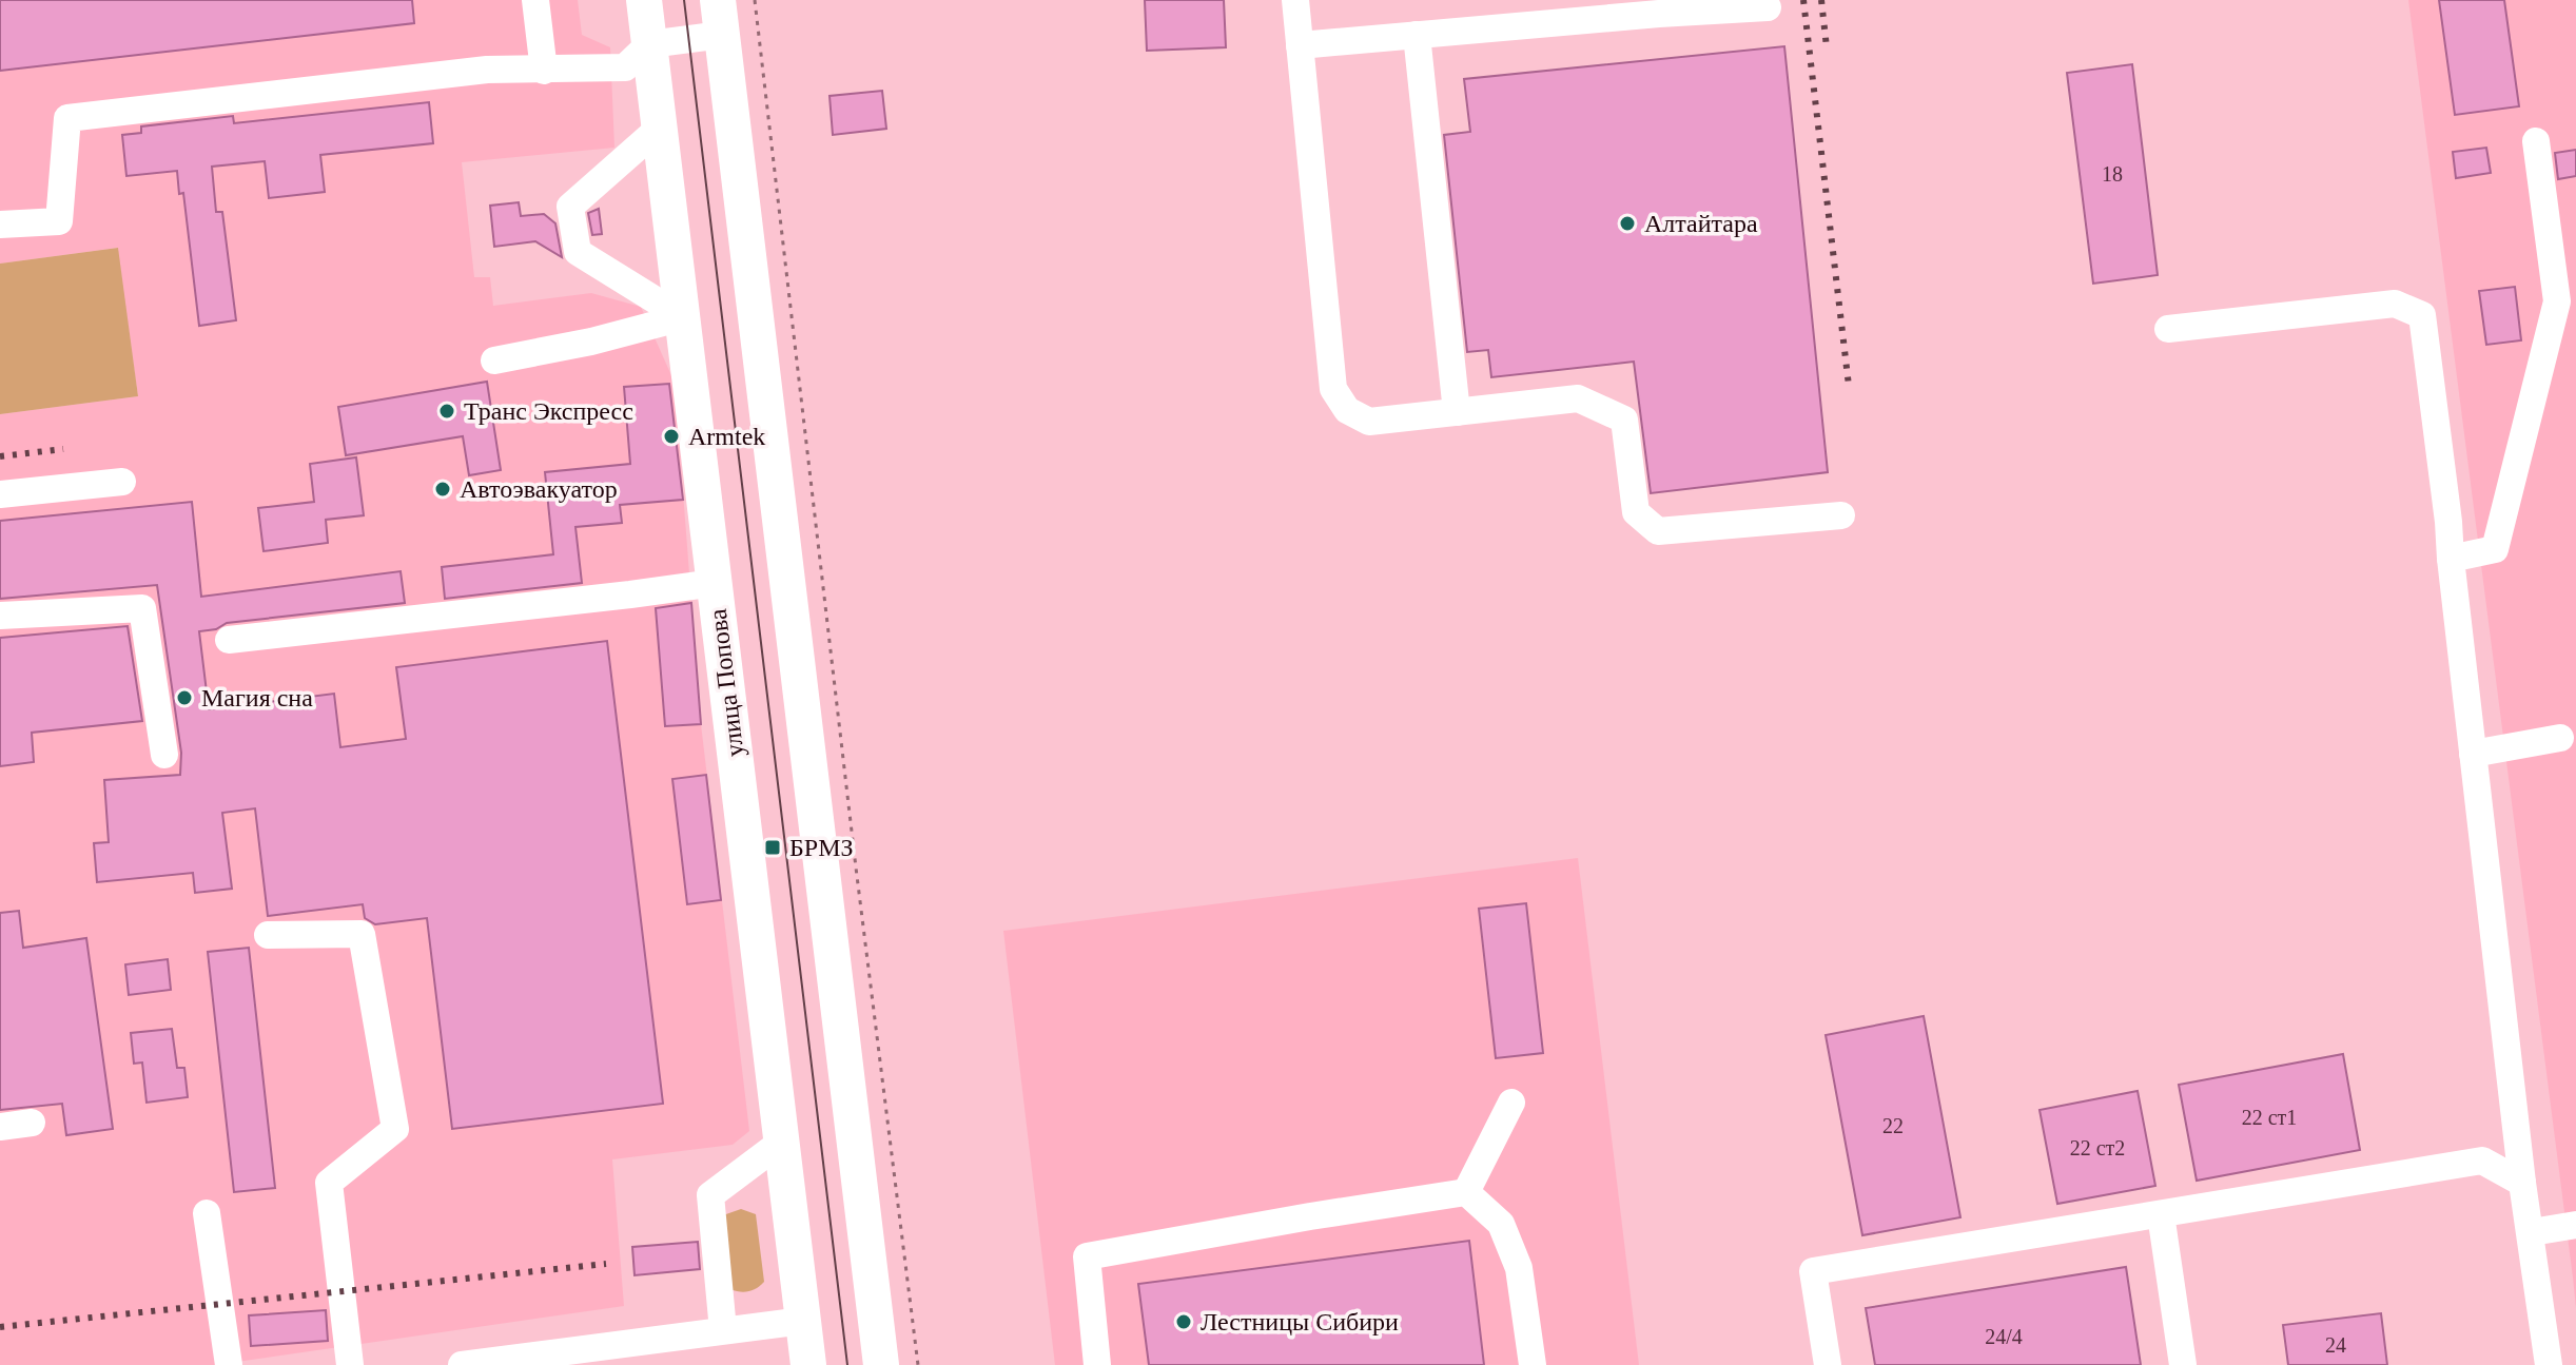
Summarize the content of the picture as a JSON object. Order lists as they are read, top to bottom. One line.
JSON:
{"streets":{"main road":["улица Попова"]},"places":{"other":["Алтайтара","Транс Экспресс","Armtek","Автоэвакуатор","Магия сна","Лестницы Сибири"],"transit":["БРМЗ"]},"house_numbers":["18","22 ст1","22","22 ст2","24/4","24"]}
